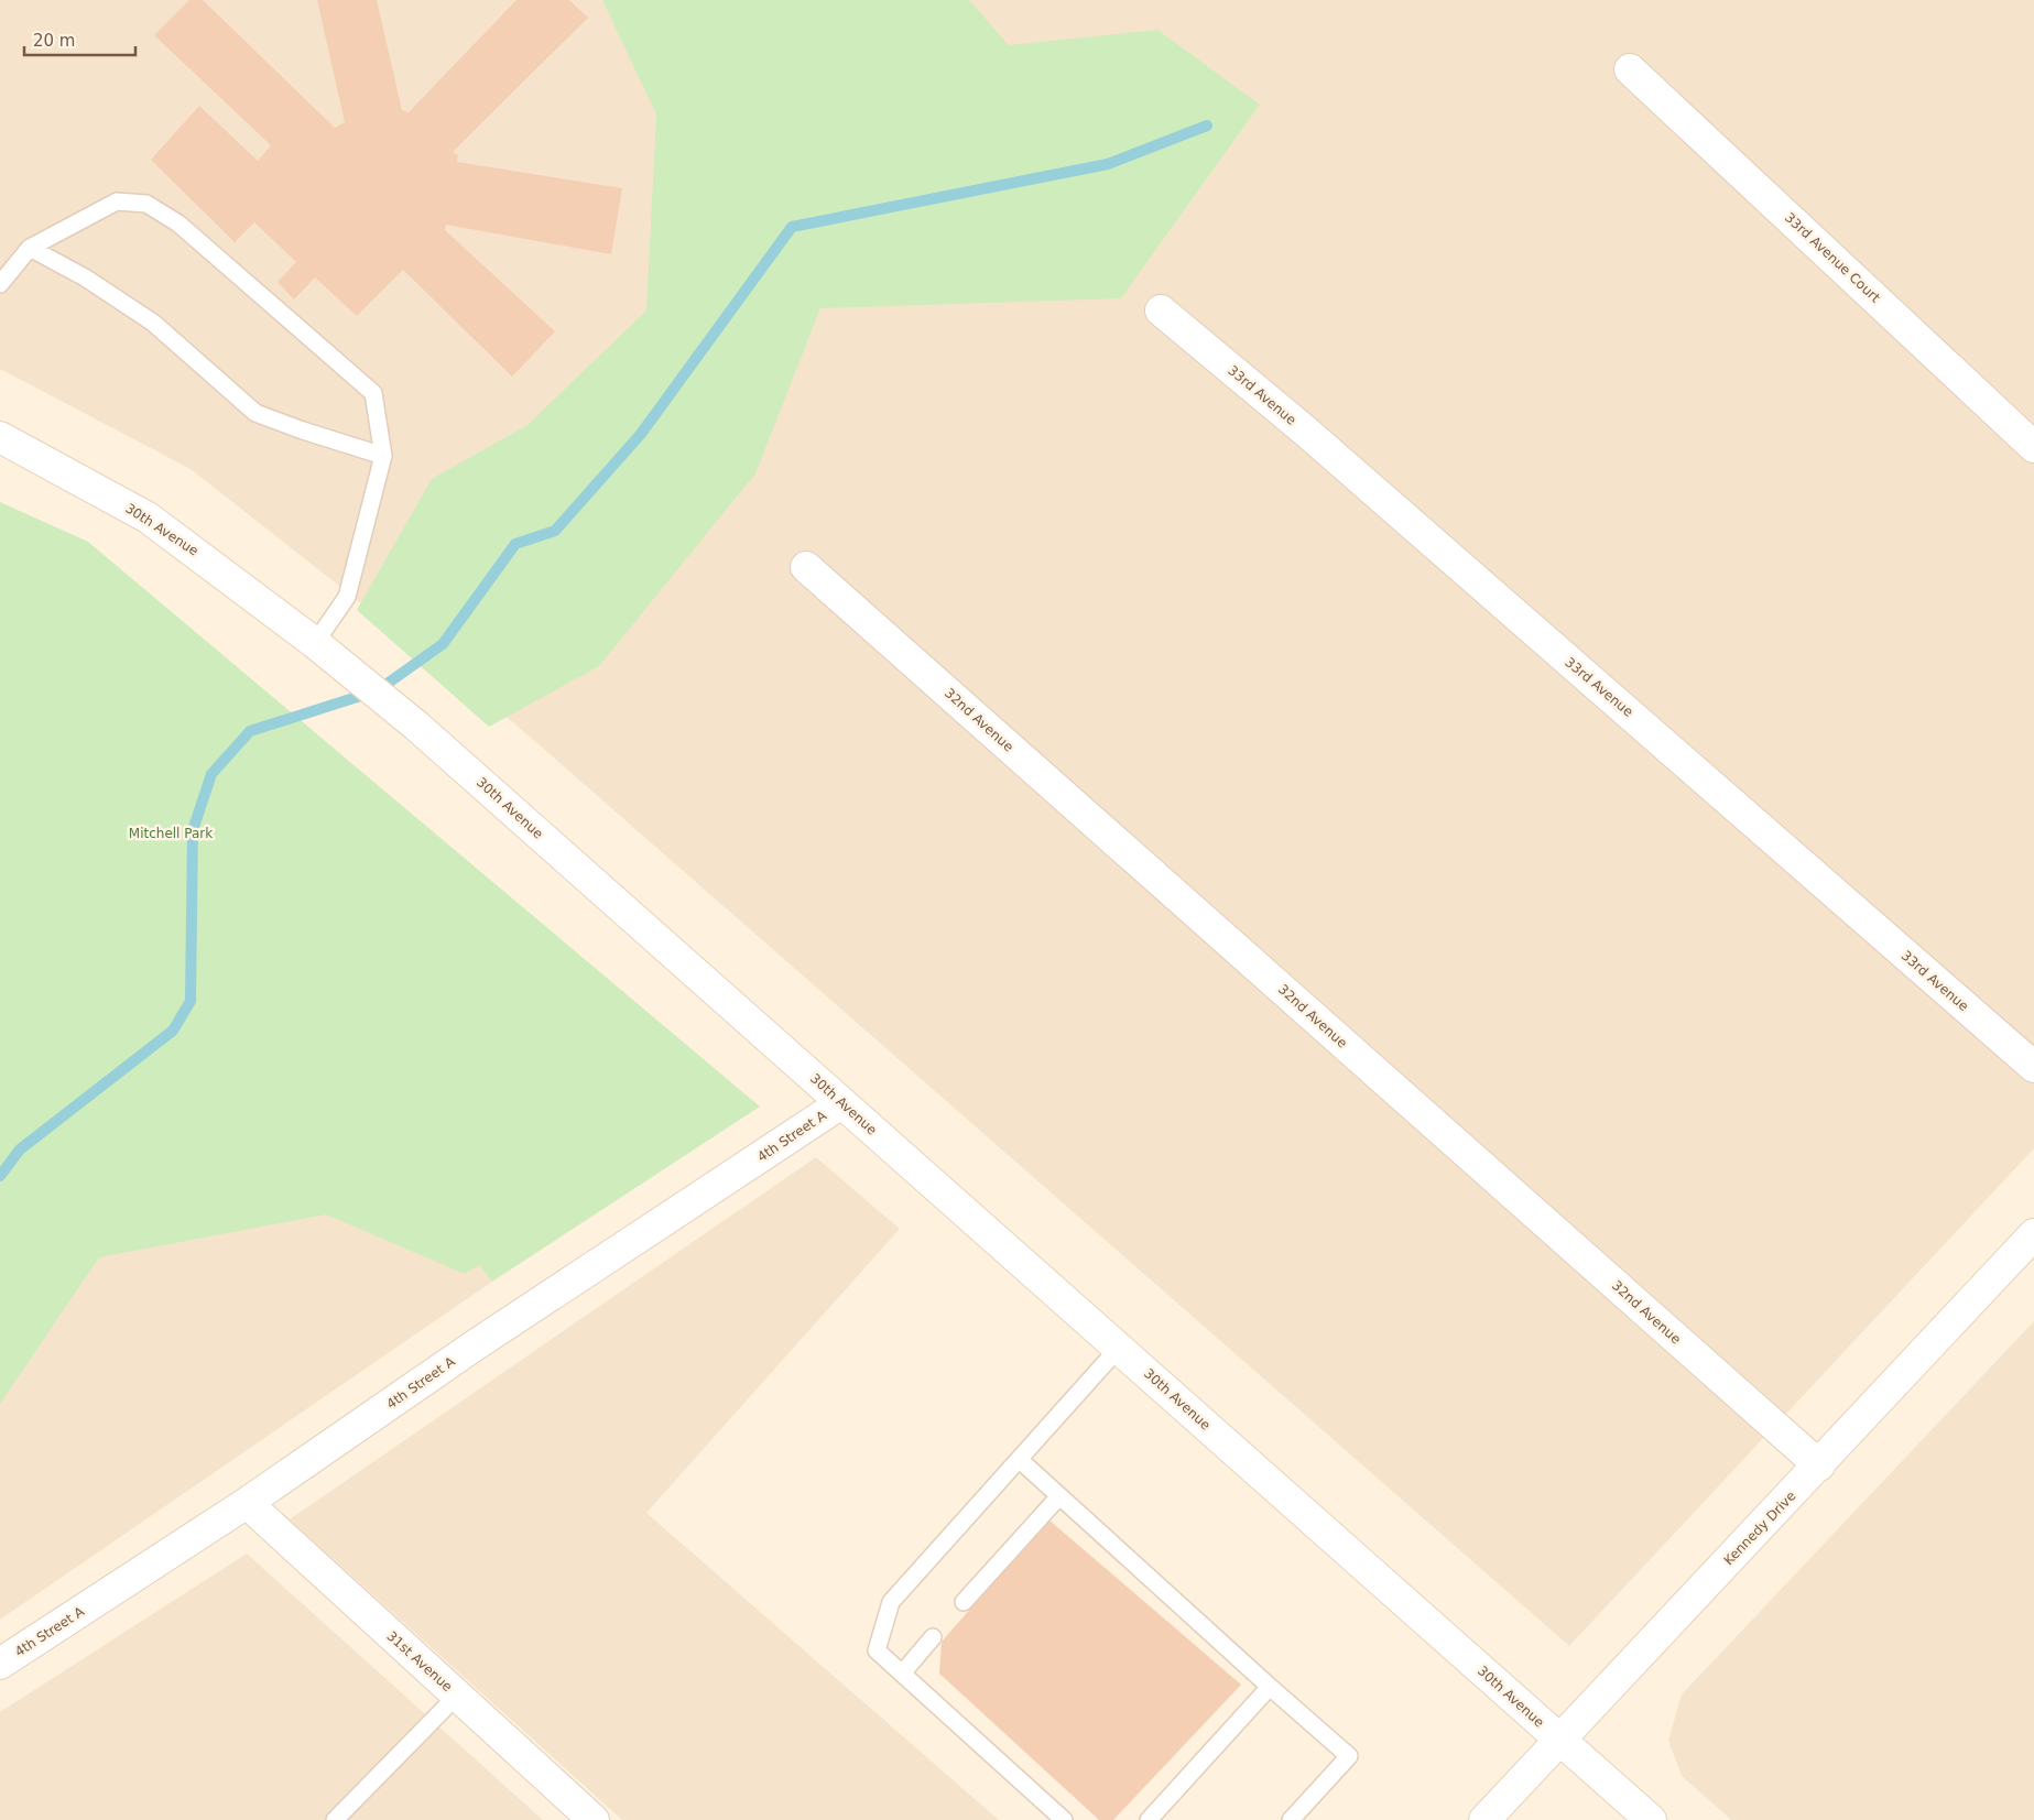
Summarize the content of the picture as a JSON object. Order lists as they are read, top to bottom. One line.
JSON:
{"streets":{"street":["33rd Avenue Court","33rd Avenue","30th Avenue","32nd Avenue","4th Street A","Kennedy Drive","31st Avenue"]},"crossings":[["30th Avenue","4th Street A"],["30th Avenue","Kennedy Drive"],["32nd Avenue","Kennedy Drive"],["4th Street A","31st Avenue"]],"parks":["Mitchell Park"],"scale_bar":"20 m"}
